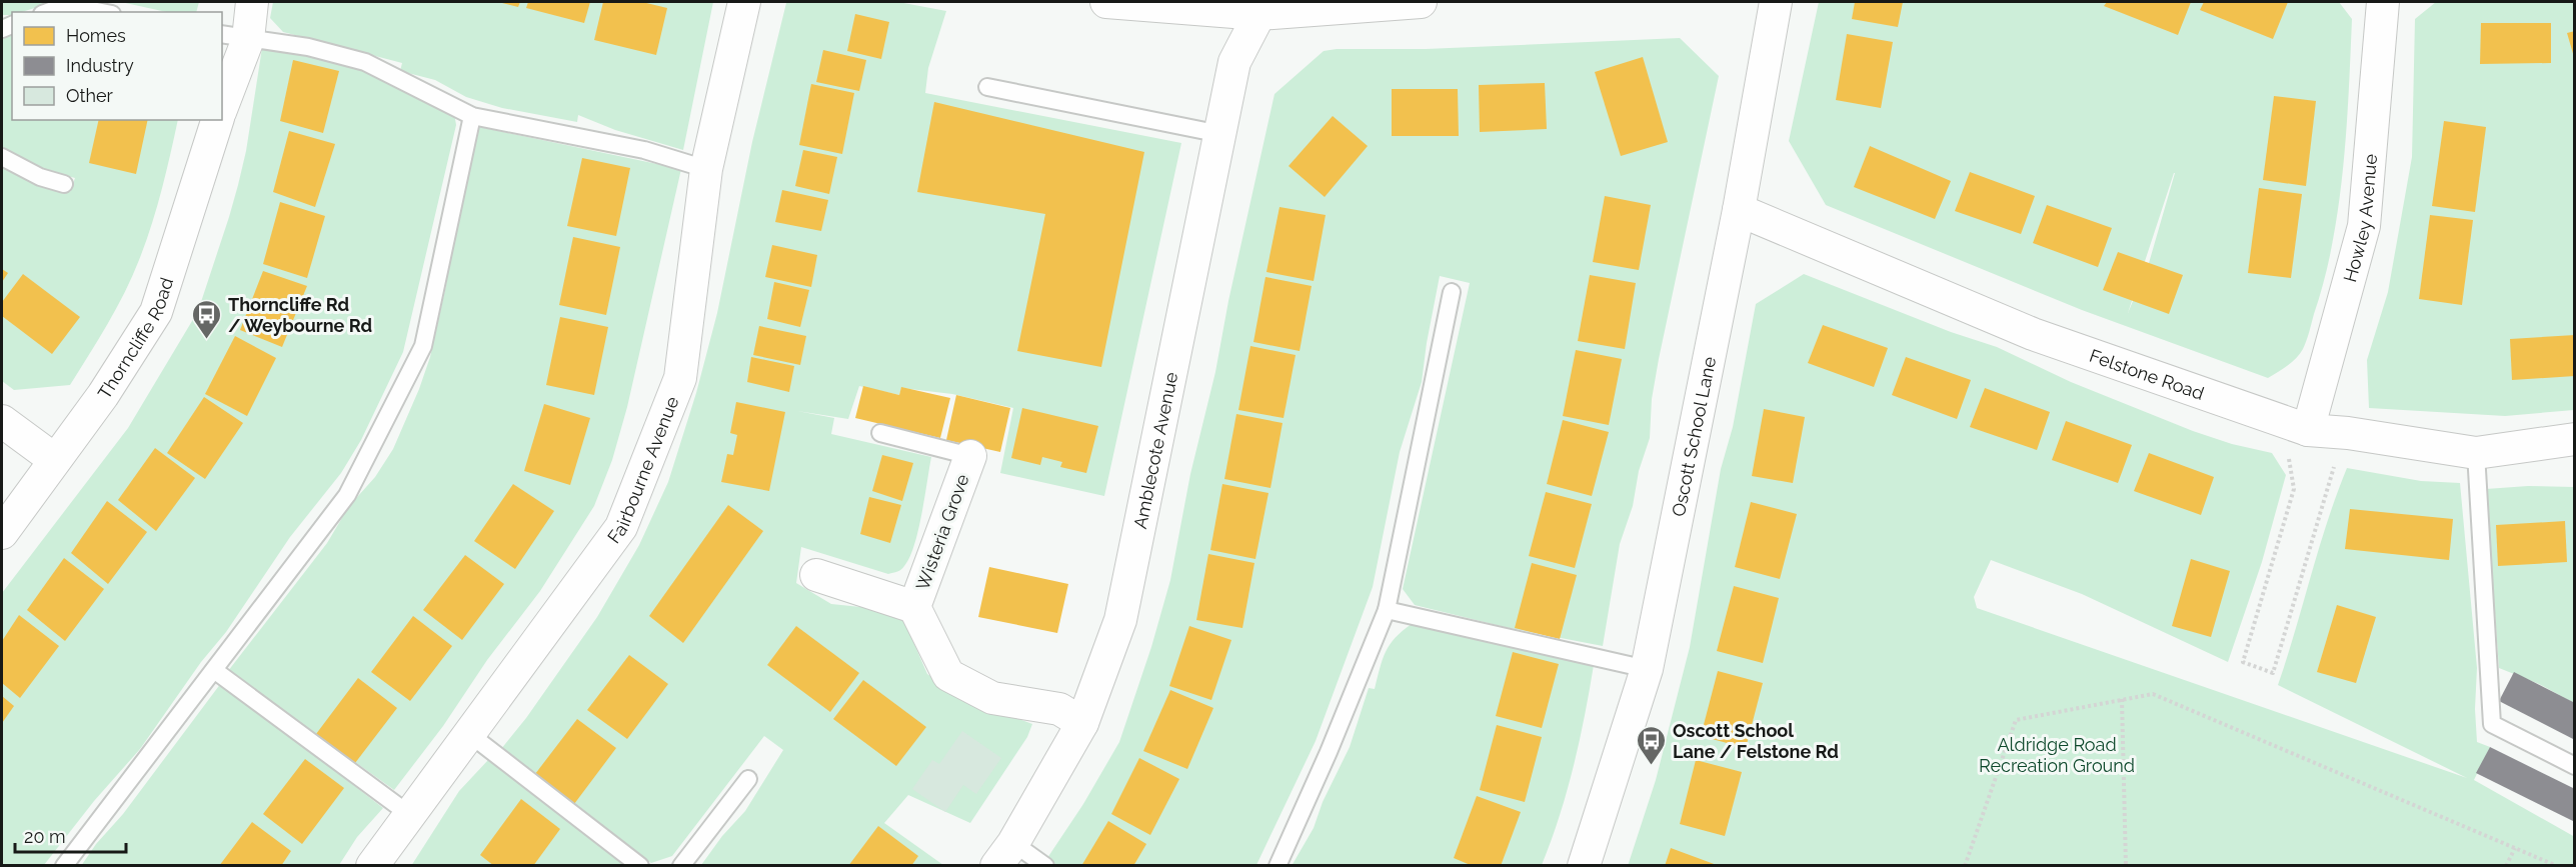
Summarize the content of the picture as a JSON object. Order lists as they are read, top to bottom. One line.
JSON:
{"streets":{"street":["Howley Avenue","Thorncliffe Road","Felstone Road","Oscott School Lane","Amblecote Avenue","Fairbourne Avenue","Wisteria Grove"]},"crossings":[["Howley Avenue","Felstone Road"],["Felstone Road","Oscott School Lane"],["Amblecote Avenue","Wisteria Grove"]],"parks":["Aldridge Road Recreation Ground"],"places":{"bus stop":["Thorncliffe Rd / Weybourne Rd","Oscott School Lane / Felstone Rd"]},"legend":["Homes","Industry","Other"],"scale_bar":"20 m"}
